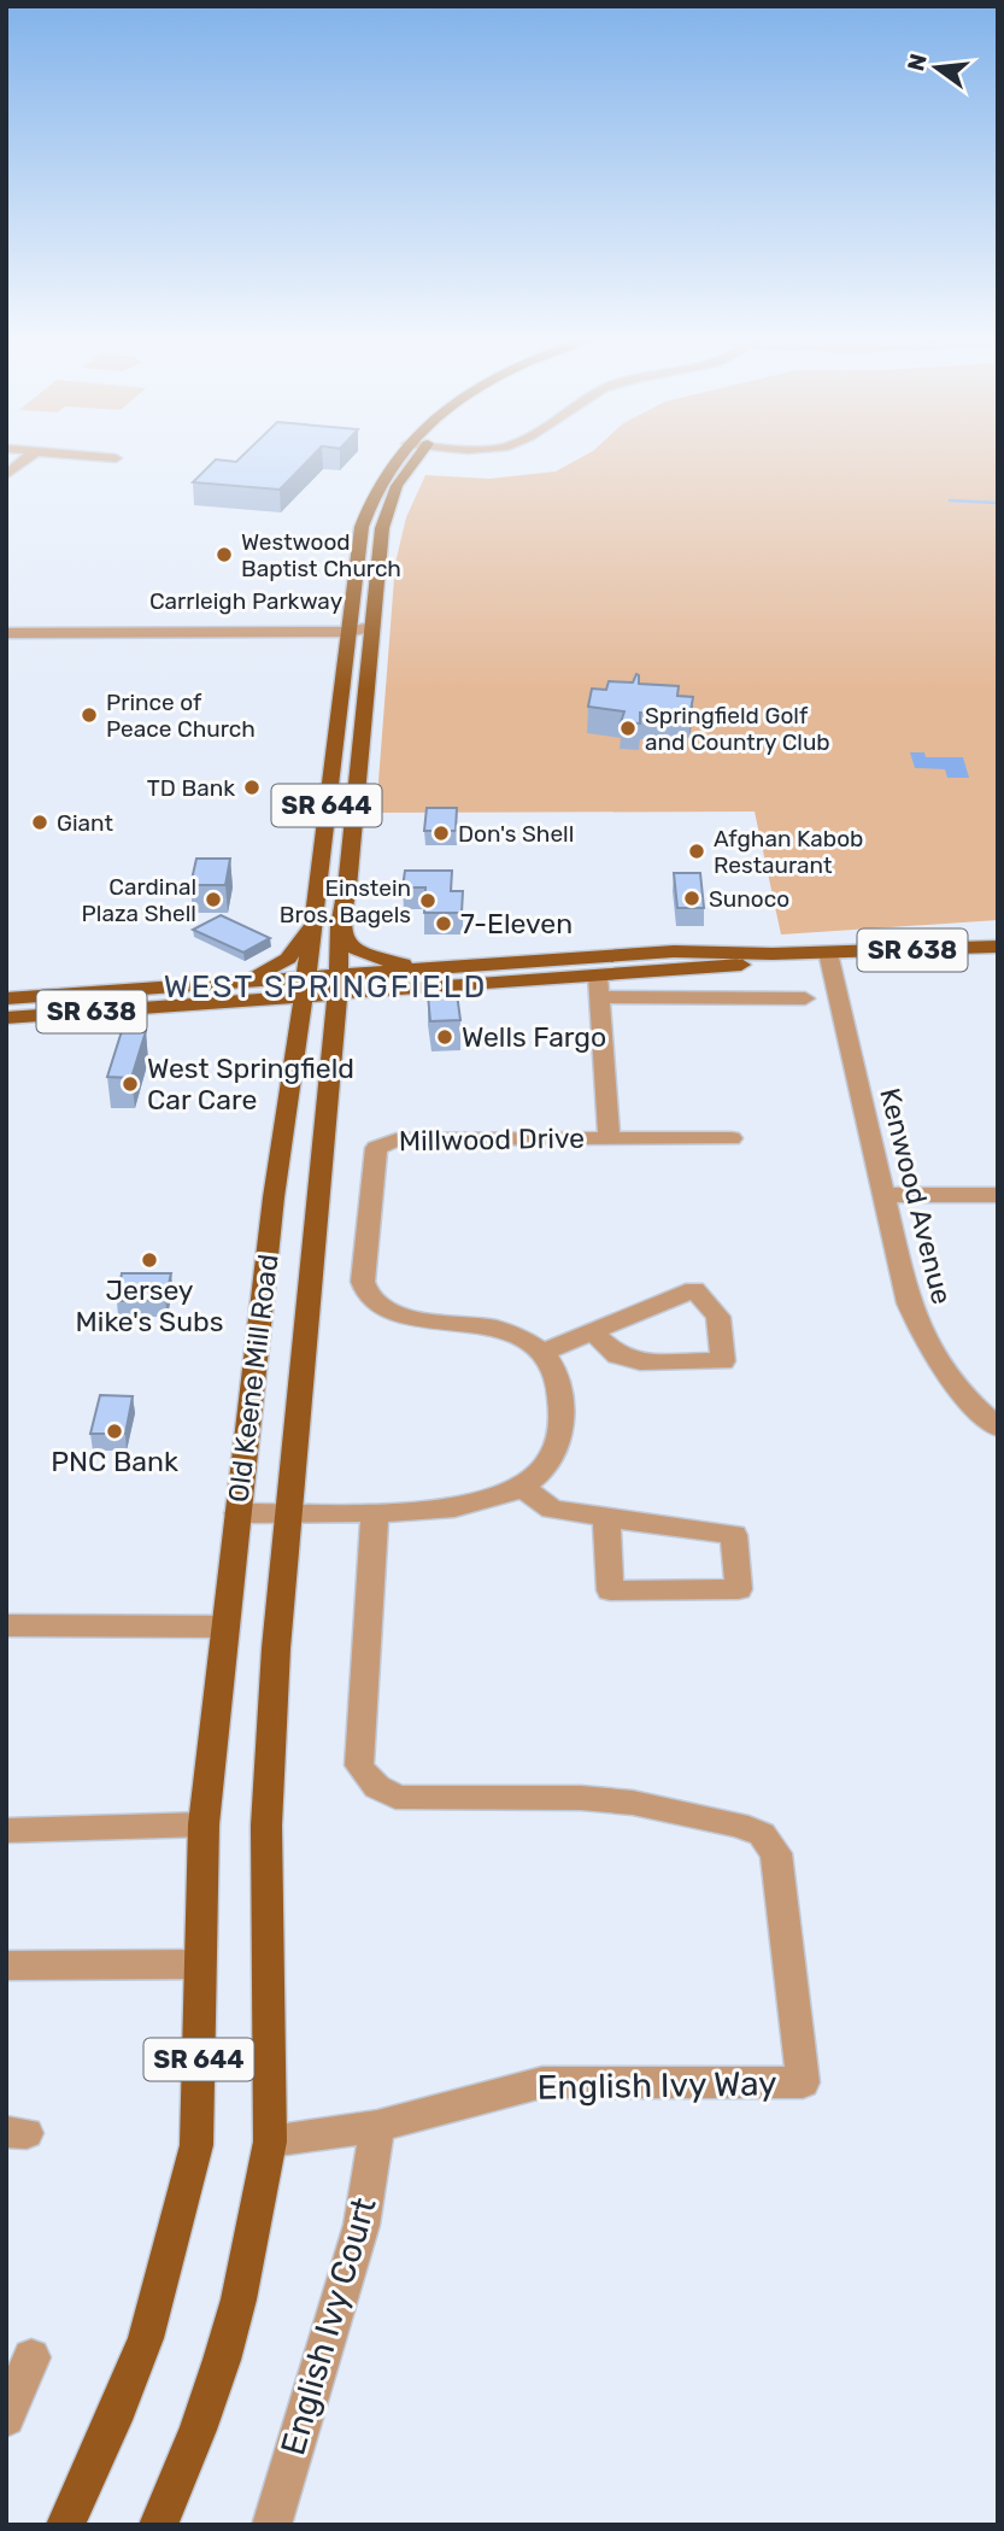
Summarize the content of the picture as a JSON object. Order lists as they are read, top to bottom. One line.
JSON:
{"streets":{"main road":["SR 644","SR 638","Old Keene Mill Road"],"street":["Carrleigh Parkway","Millwood Drive","Kenwood Avenue","English Ivy Way","English Ivy Court"]},"crossings":[["Carrleigh Parkway","Old Keene Mill Road"],["SR 638","Kenwood Avenue"],["SR 638","Old Keene Mill Road"],["Old Keene Mill Road","English Ivy Way"],["English Ivy Way","English Ivy Court"]],"districts":["WEST SPRINGFIELD"],"places":["Westwood Baptist Church","Prince of Peace Church","Springfield Golf and Country Club","TD Bank","Giant","Don's Shell","Afghan Kabob Restaurant","Sunoco","Cardinal Plaza Shell","Einstein Bros. Bagels","7-Eleven","Wells Fargo","West Springfield Car Care","Jersey Mike's Subs","PNC Bank"],"north":"left"}
